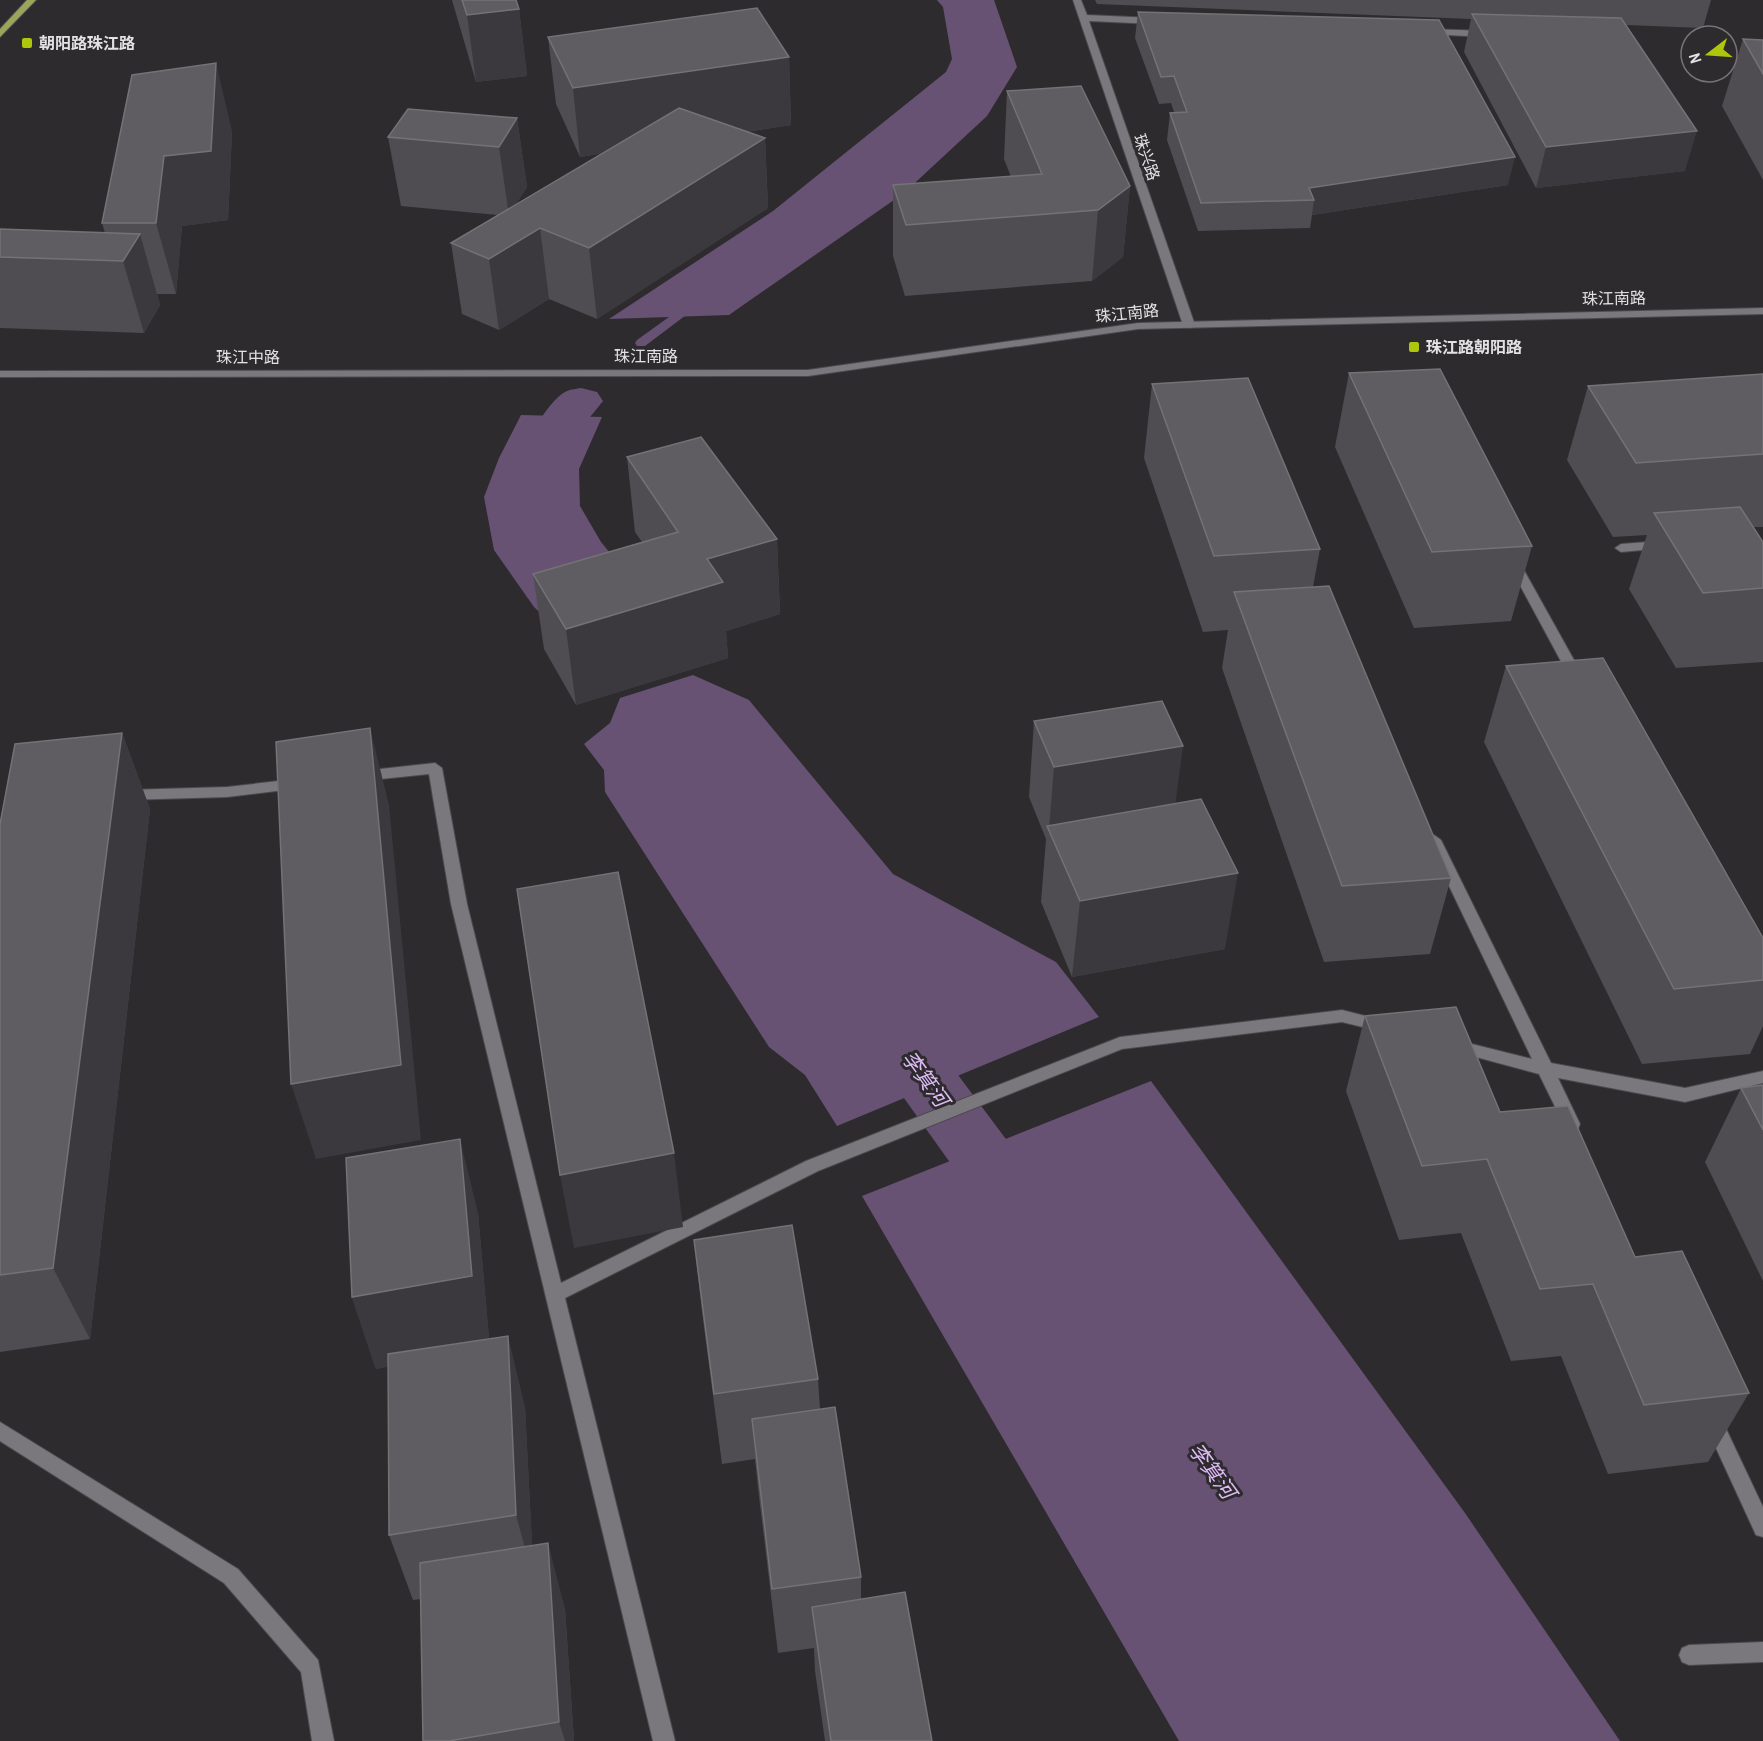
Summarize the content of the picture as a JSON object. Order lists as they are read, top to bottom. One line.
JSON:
{"streets":{"street":["珠兴路","珠江南路","珠江中路"]},"crossings":[["珠兴路","珠江南路"],["珠江南路","珠江中路"]],"water":["李箕河"],"places":{"transit":["朝阳路珠江路","珠江路朝阳路"]},"north":"left"}
